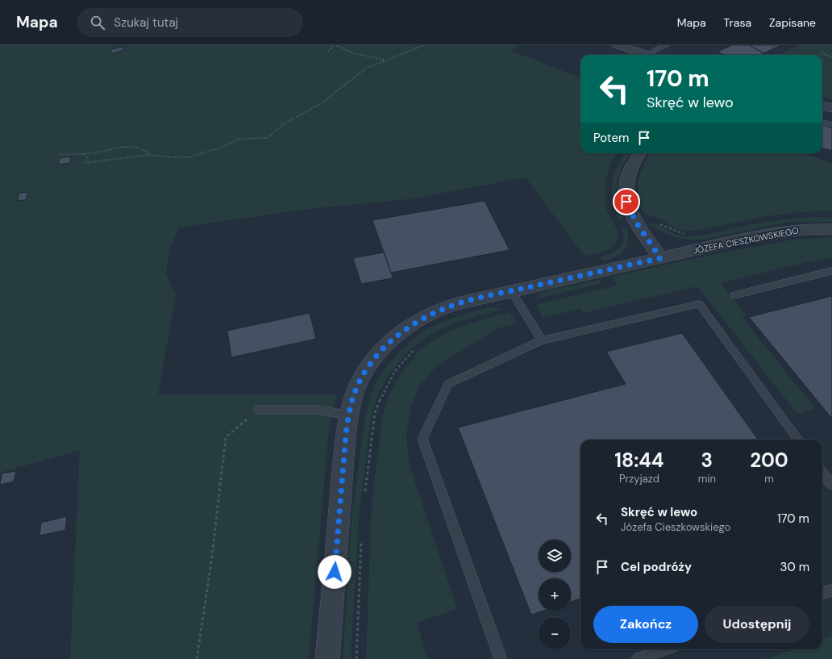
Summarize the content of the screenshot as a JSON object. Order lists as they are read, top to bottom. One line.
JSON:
{"streets":{"street":["JÓZEFA CIESZKOWSKIEGO"]},"page":{"header":"Mapa","search":"Szukaj tutaj","nav":["Mapa","Trasa","Zapisane"],"turn":["170 m","Skręć w lewo"],"then":"Potem","eta":["18:44","Przyjazd","3","min","200","m"],"list":[{"name":"Skręć w lewo","note":"Józefa Cieszkowskiego","value":"170 m"},{"name":"Cel podróży","value":"30 m"}],"map_buttons":["+","−"],"buttons":["Zakończ","Udostępnij"]}}
